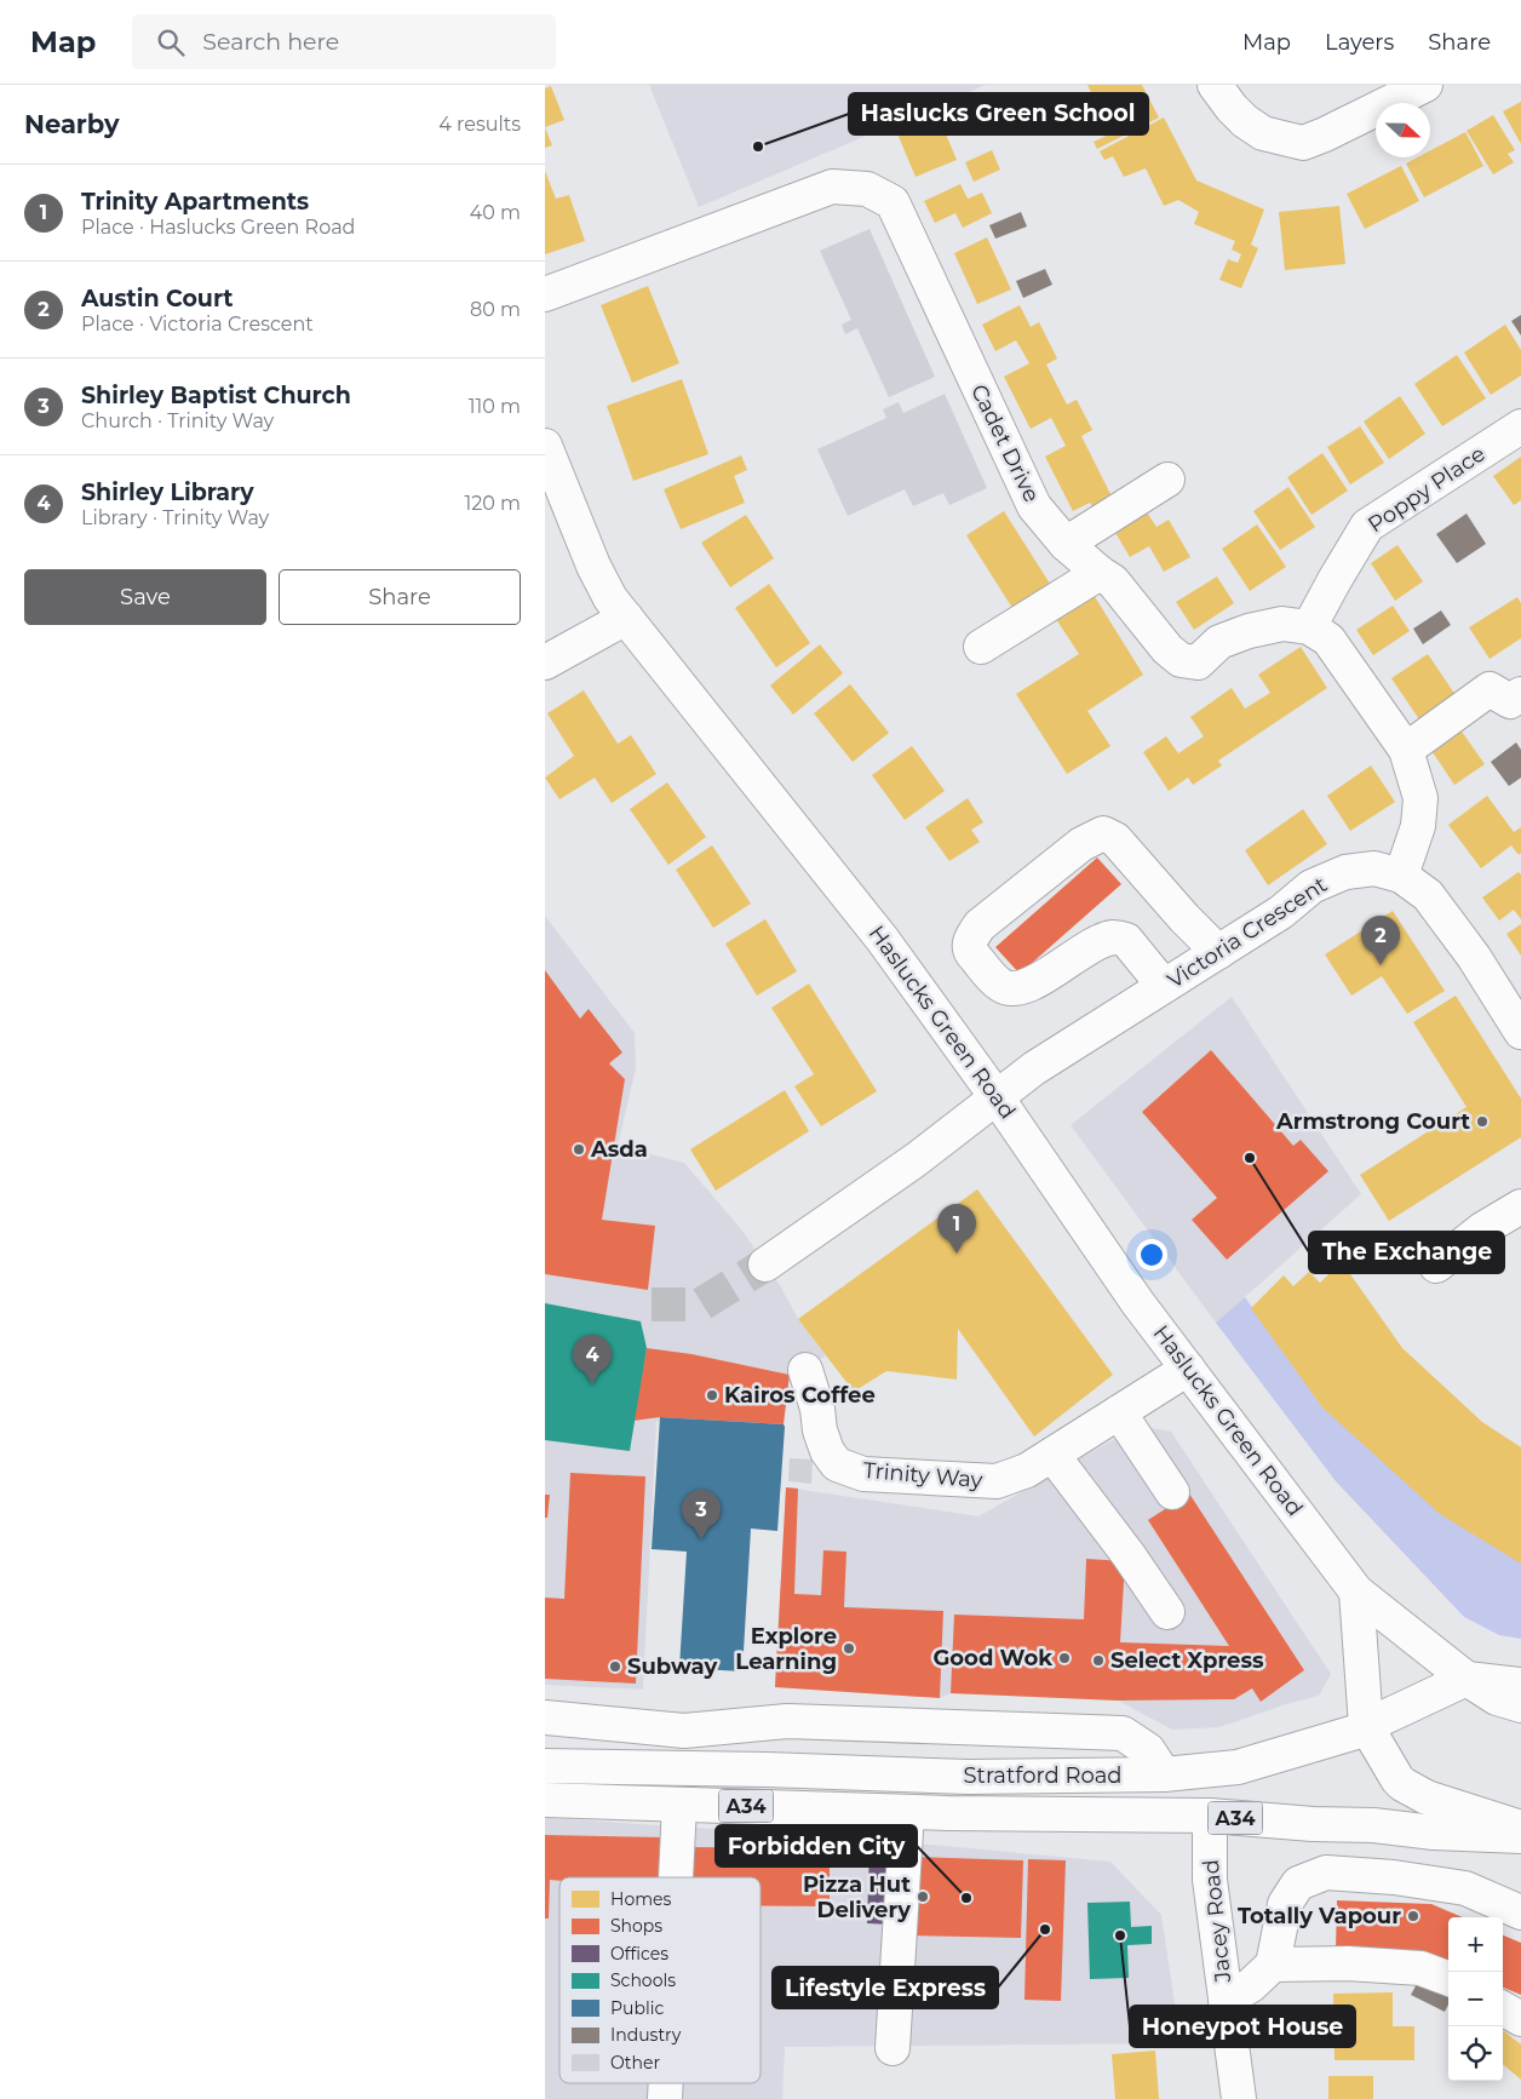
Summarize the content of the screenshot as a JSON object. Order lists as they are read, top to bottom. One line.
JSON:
{"streets":{"main road":["Cadet Drive","Poppy Place","Victoria Crescent","Haslucks Green Road","Trinity Way","Stratford Road","A34","Jacey Road"]},"crossings":[["Cadet Drive","Poppy Place"],["Victoria Crescent","Haslucks Green Road"],["Haslucks Green Road","Trinity Way"],["Haslucks Green Road","Stratford Road"],["Stratford Road","Jacey Road"]],"places":["Haslucks Green School","Armstrong Court","Asda","The Exchange","Kairos Coffee","Explore Learning","Good Wok","Select Xpress","Subway","Pizza Hut Delivery","Forbidden City","Totally Vapour","Lifestyle Express","Honeypot House"],"legend":["Homes","Shops","Offices","Schools","Public","Industry","Other"],"north":"right","page":{"header":"Map","search":"Search here","nav":["Map","Layers","Share"],"heading":["Nearby","4 results"],"list":[{"mark":"1","name":"Trinity Apartments","note":"Place · Haslucks Green Road","value":"40 m"},{"mark":"2","name":"Austin Court","note":"Place · Victoria Crescent","value":"80 m"},{"mark":"3","name":"Shirley Baptist Church","note":"Church · Trinity Way","value":"110 m"},{"mark":"4","name":"Shirley Library","note":"Library · Trinity Way","value":"120 m"}],"buttons":["Save","Share"],"pins":["2","1","4","3"],"map_buttons":["+","−"]}}
